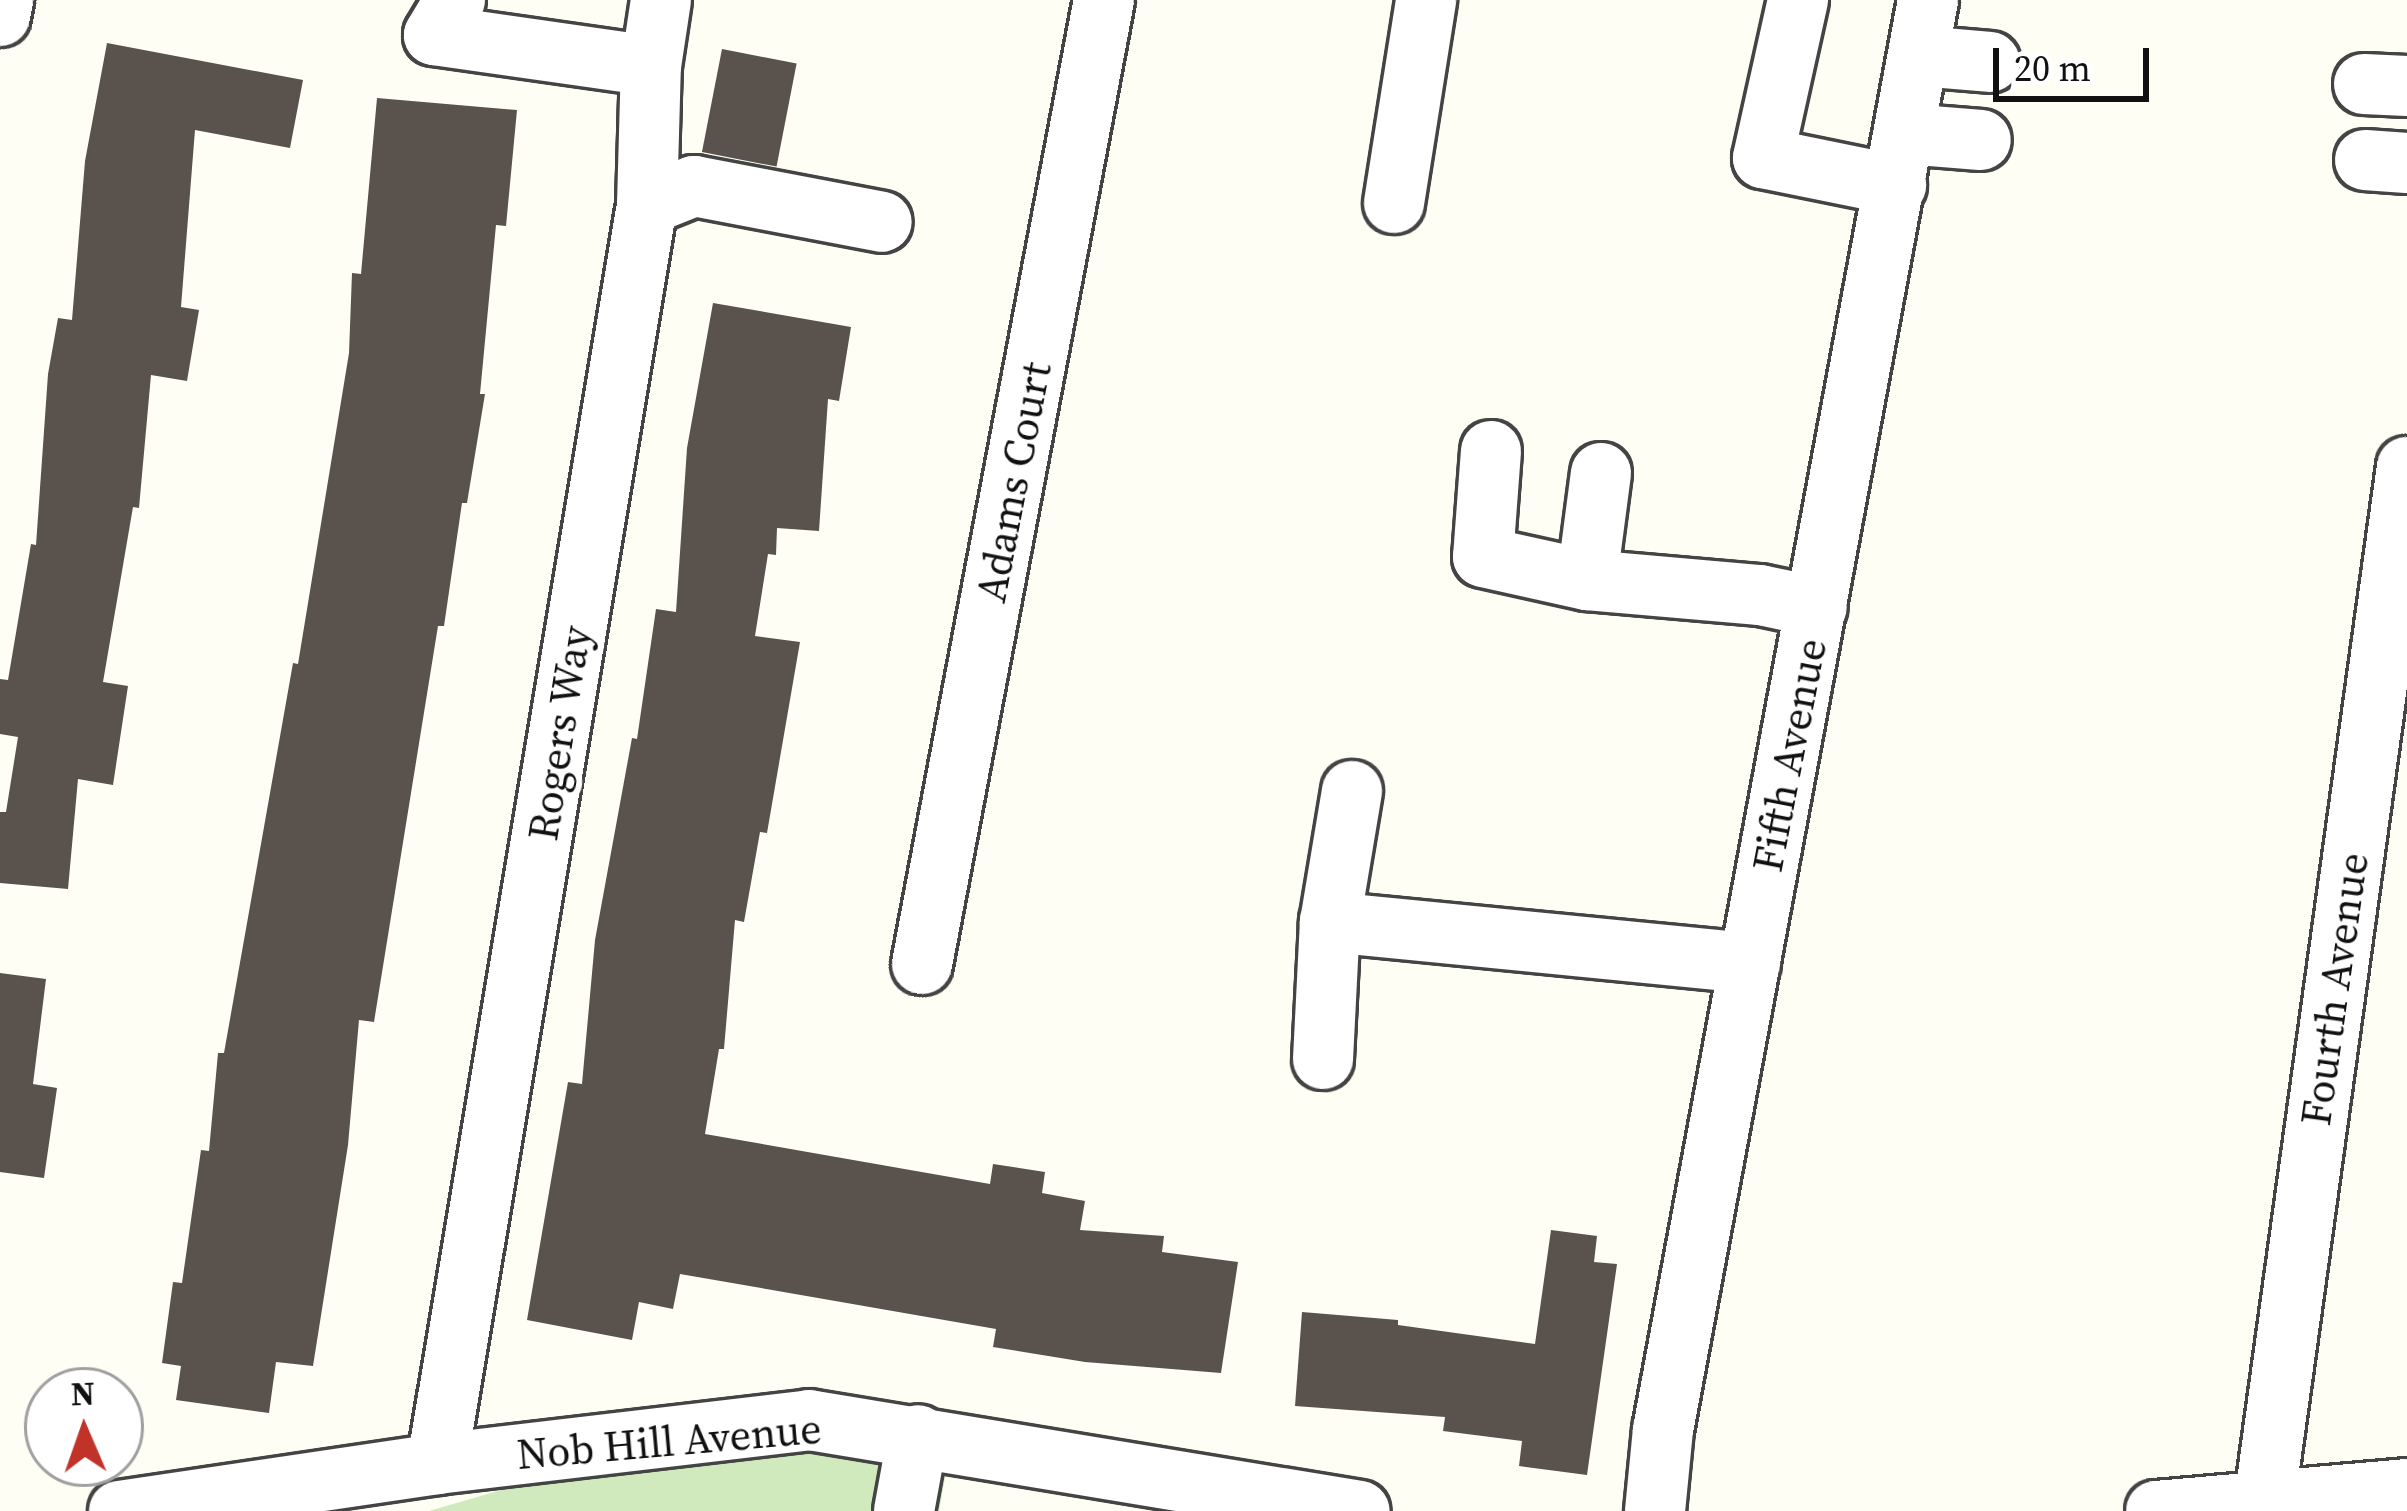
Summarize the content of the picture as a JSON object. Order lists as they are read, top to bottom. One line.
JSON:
{"streets":{"street":["Adams Court","Rogers Way","Fifth Avenue","Fourth Avenue","Nob Hill Avenue"]},"crossings":[["Rogers Way","Nob Hill Avenue"]],"scale_bar":"20 m","north":"top"}
